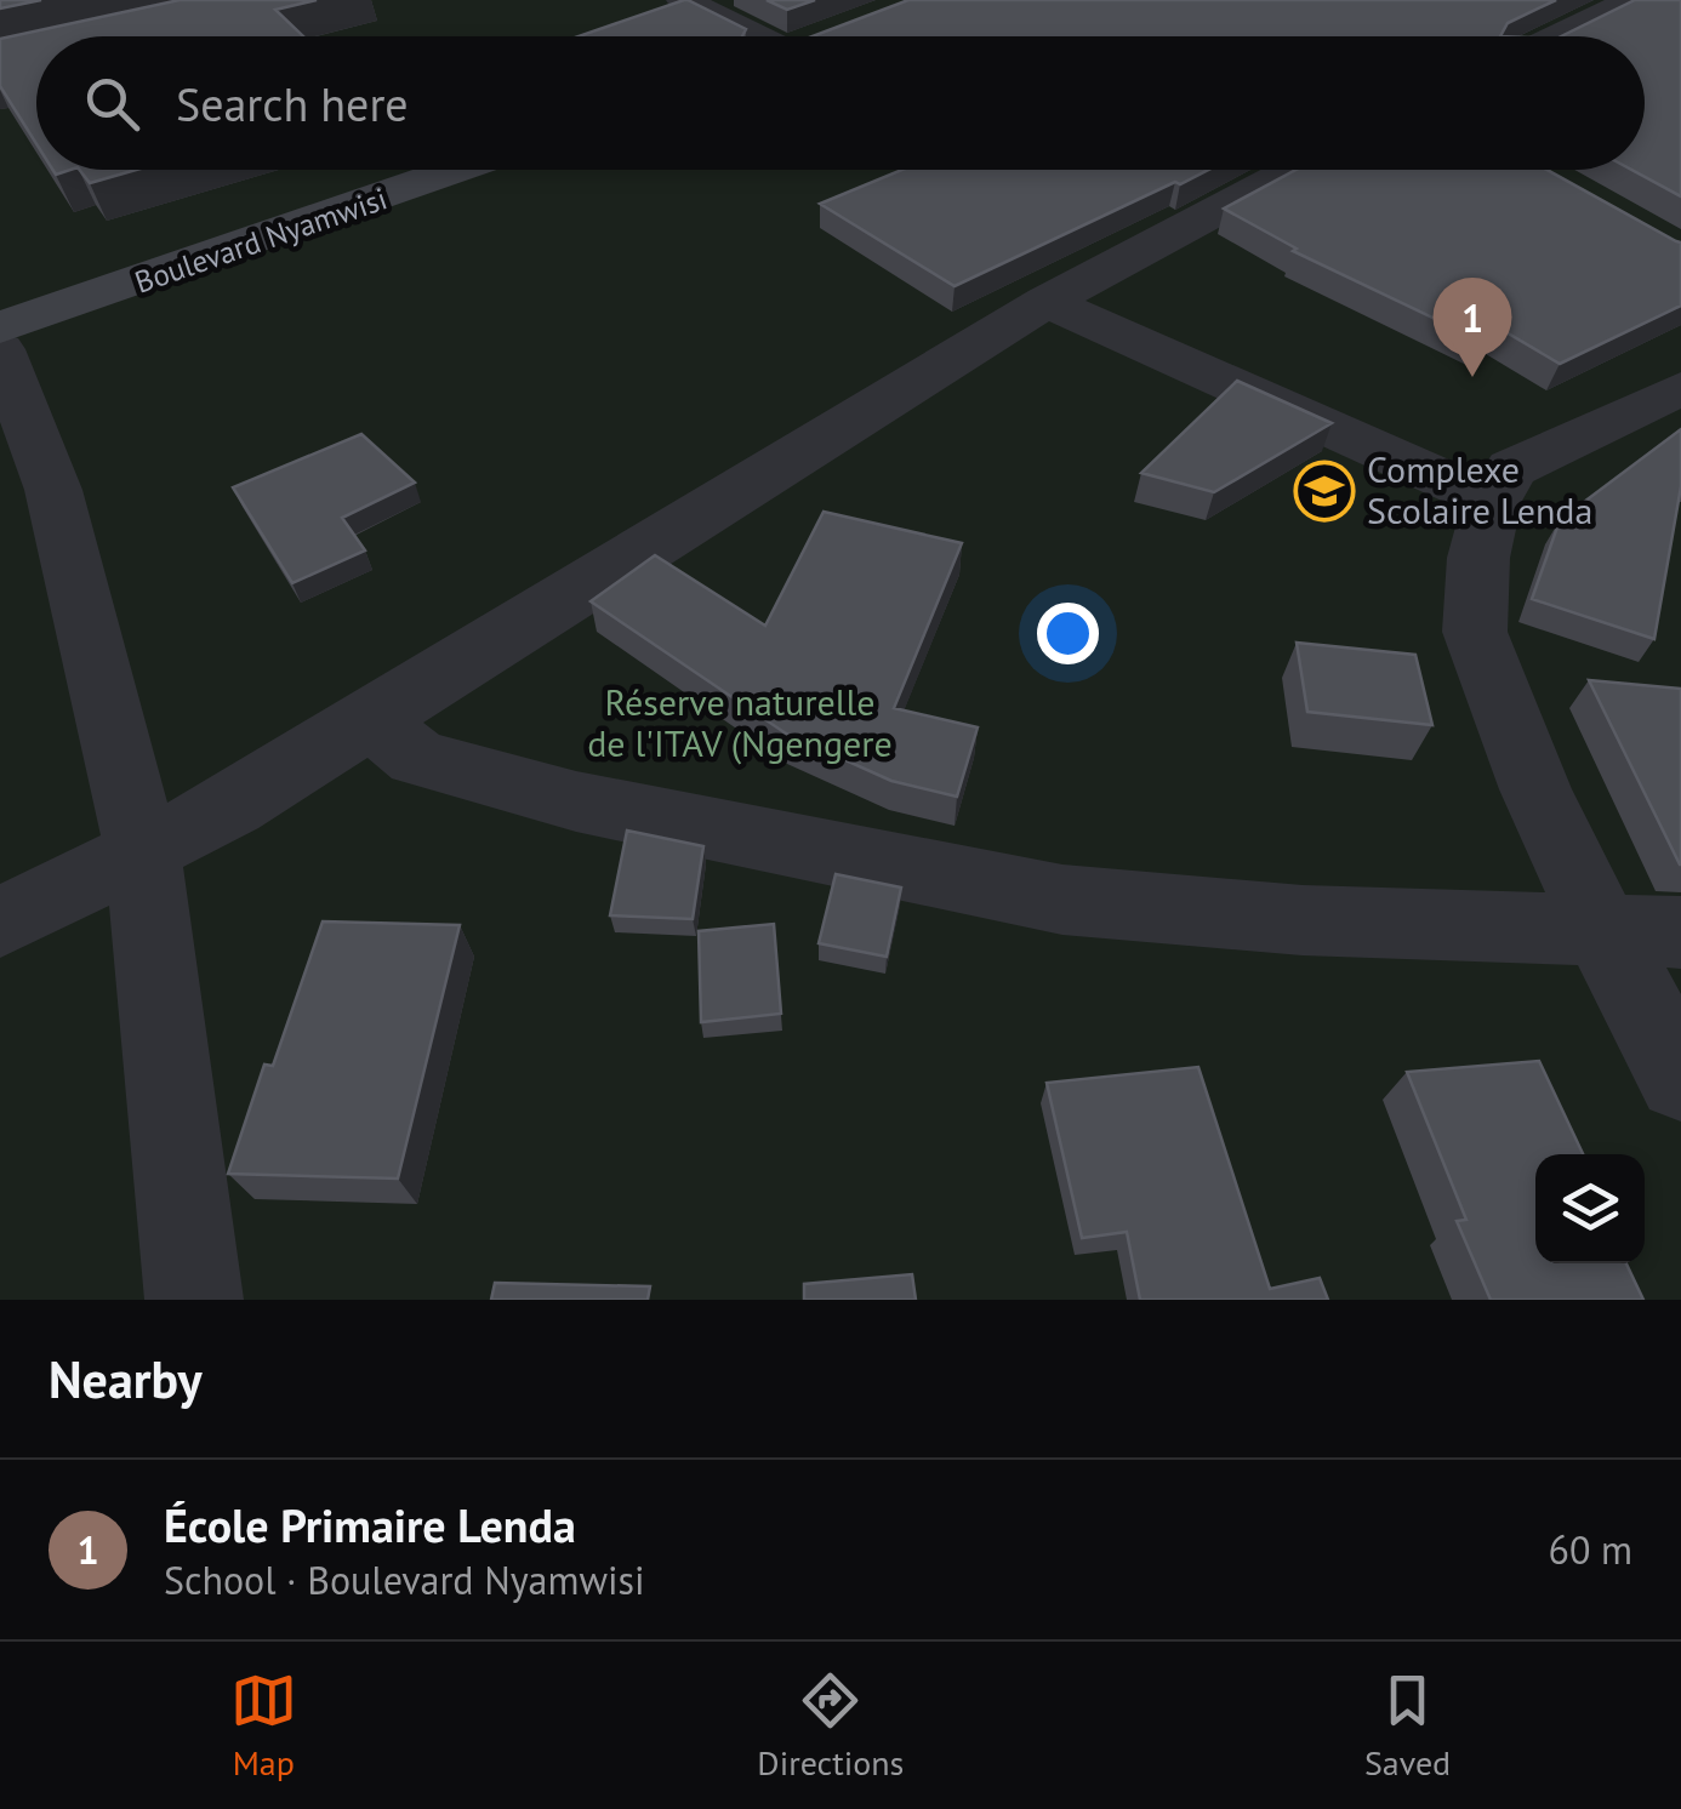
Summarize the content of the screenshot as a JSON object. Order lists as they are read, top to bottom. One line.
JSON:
{"streets":{"main road":["Boulevard Nyamwisi"]},"parks":["Réserve naturelle de l'ITAV (Ngengere"],"places":{"school or university":["Complexe Scolaire Lenda"]},"page":{"search":"Search here","pins":"1","heading":"Nearby","list":[{"mark":"1","name":"École Primaire Lenda","note":"School · Boulevard Nyamwisi","value":"60 m"}],"nav":["Map","Directions","Saved"]}}
